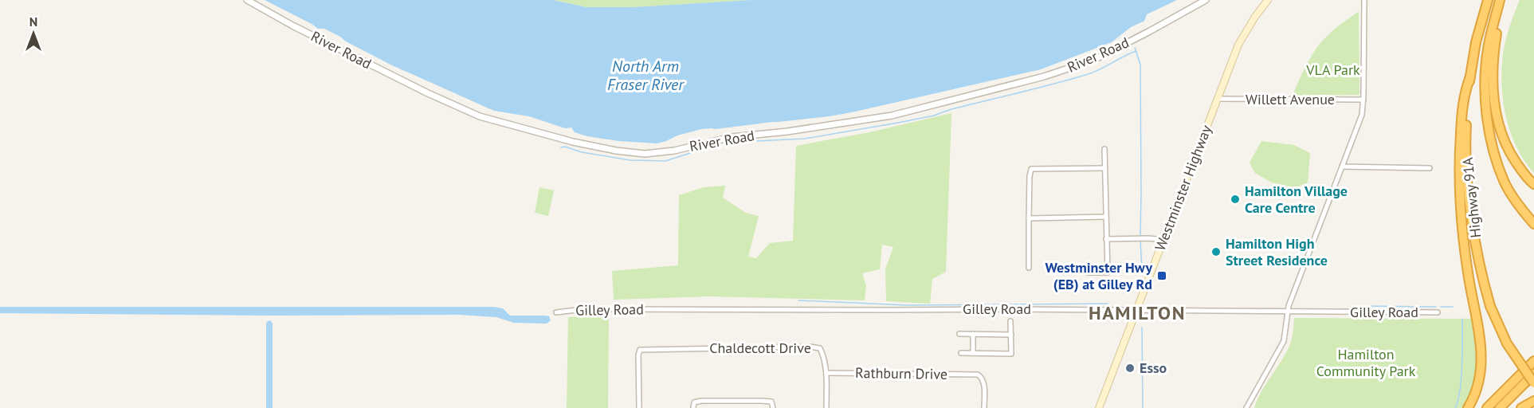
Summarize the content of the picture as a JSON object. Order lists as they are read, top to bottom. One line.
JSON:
{"streets":{"highway":["Highway 91A"],"main road":["Westminster Highway"],"street":["River Road","Willett Avenue","Gilley Road","Chaldecott Drive","Rathburn Drive"]},"crossings":[["Willett Avenue","Westminster Highway"],["Westminster Highway","Gilley Road"],["Chaldecott Drive","Rathburn Drive"]],"districts":["HAMILTON"],"water":["North Arm Fraser River"],"parks":["VLA Park","Hamilton Community Park"],"places":{"other":["Hamilton Village Care Centre","Hamilton High Street Residence","Esso"],"transit":["Westminster Hwy (EB) at Gilley Rd"]},"north":"top"}
